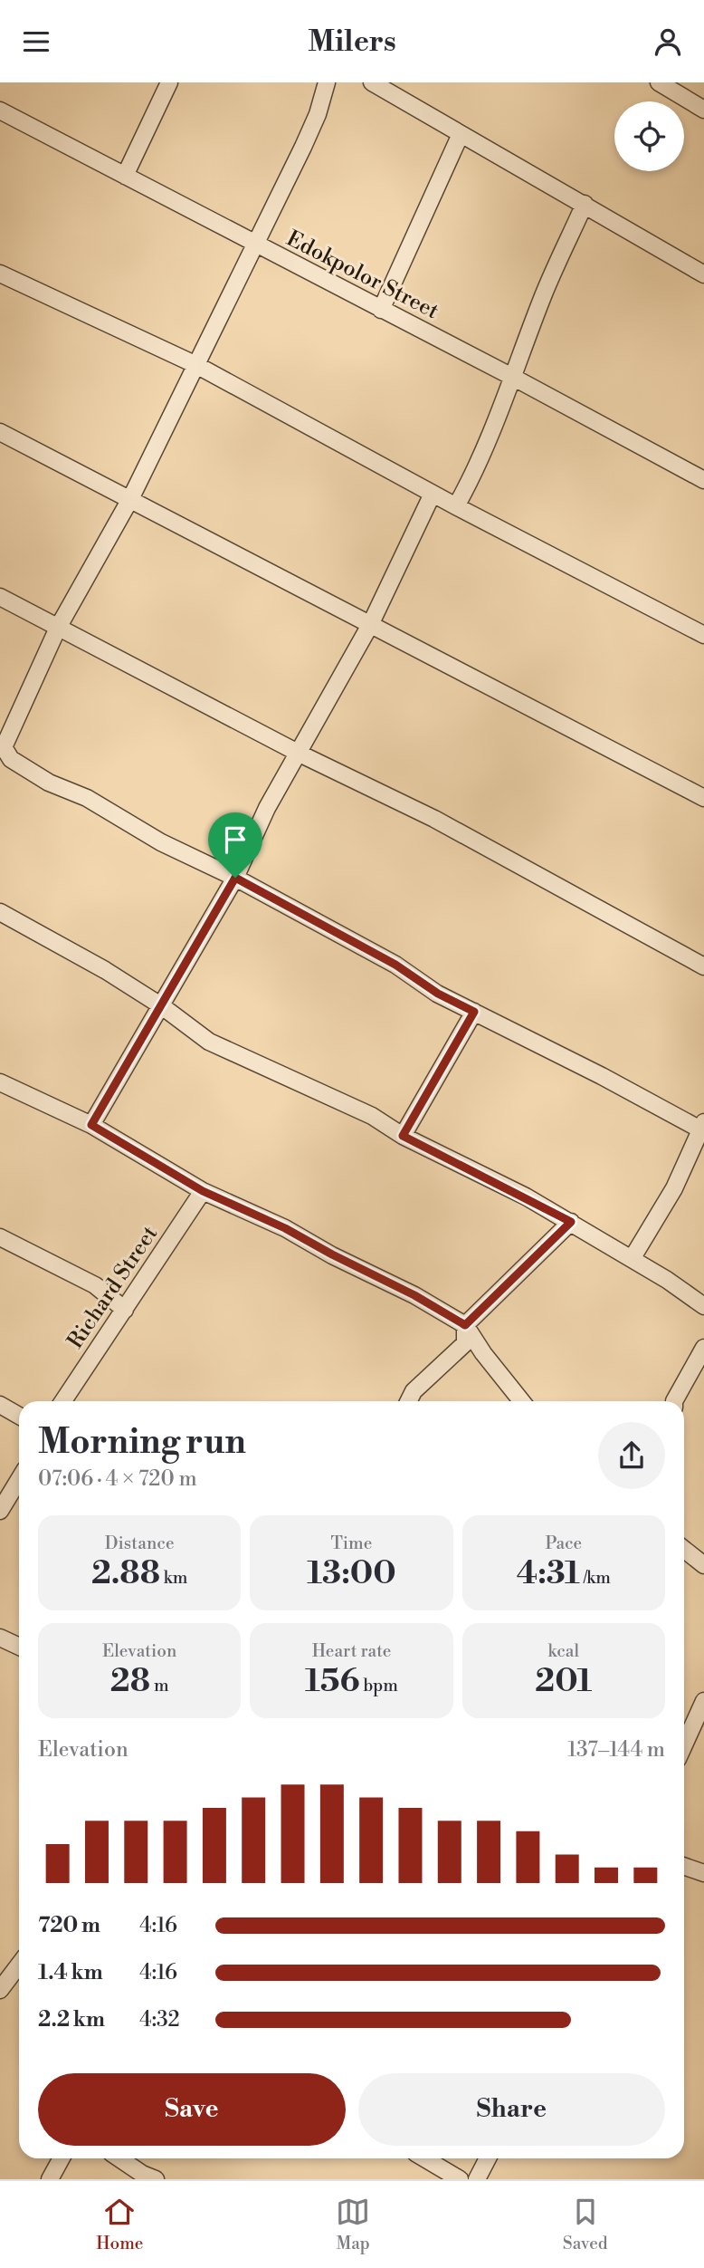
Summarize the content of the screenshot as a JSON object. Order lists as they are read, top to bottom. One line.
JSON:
{"streets":{"street":["Edokpolor Street","Richard Street"]},"page":{"header":"Milers","heading":["Morning run","07:06 · 4 × 720 m"],"stats":[["Distance","2.88 km"],["Time","13:00"],["Pace","4:31 /km"],["Elevation","28 m"],["Heart rate","156 bpm"],["kcal","201"]],"chart":["Elevation","137–144 m"],"list":[{"name":"720 m","note":"4:16"},{"name":"1.4 km","note":"4:16"},{"name":"2.2 km","note":"4:32"}],"buttons":["Save","Share"],"tabs":["Home","Map","Saved"]}}
